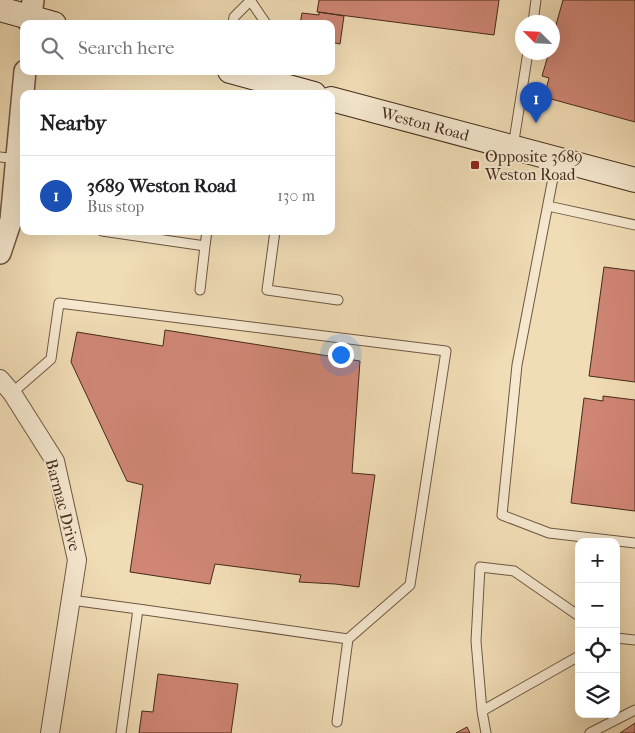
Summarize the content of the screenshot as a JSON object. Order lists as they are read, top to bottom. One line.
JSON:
{"streets":{"main road":["Weston Road"],"street":["Barmac Drive"]},"places":{"transit":["Opposite 3689 Weston Road"]},"north":"top left","page":{"search":"Search here","pins":"1","heading":"Nearby","list":[{"mark":"1","name":"3689 Weston Road","note":"Bus stop","value":"130 m"}],"map_buttons":["+","−"]}}
